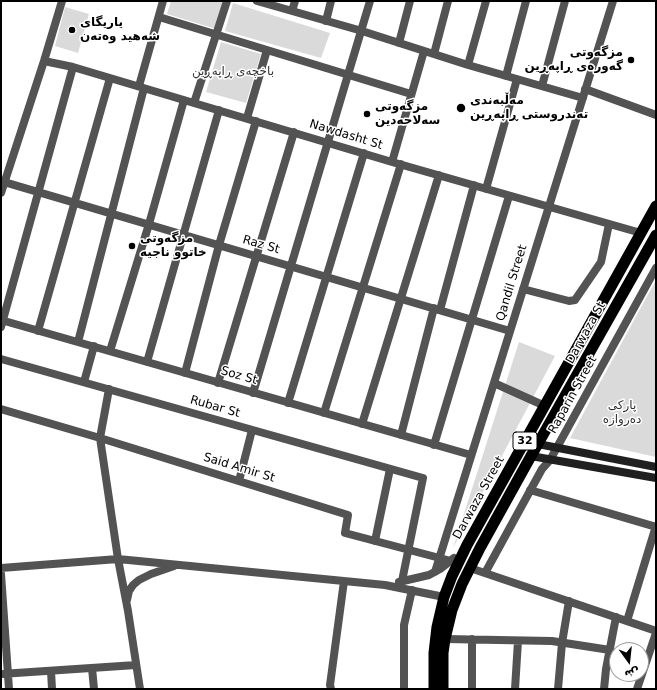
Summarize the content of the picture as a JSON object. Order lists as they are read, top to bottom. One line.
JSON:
{"streets":{"highway":["Darwaza St","32","Darwaza Street"],"street":["Nawdasht St","Raz St","Qandil Street","Soz St","Raparin Street","Rubar St","Said Amir St"]},"crossings":[["Nawdasht St","Qandil Street"],["Nawdasht St","Darwaza Street"],["Raz St","Qandil Street"],["Qandil Street","Soz St"],["Qandil Street","Said Amir St"],["Darwaza St","32"],["Rubar St","Said Amir St"]],"parks":["باخچەی ڕاپەڕین","پارکی دەروازە"],"places":["یاریگای شەهید وەتەن","مزگەوتی گەورەی ڕاپەڕین","مەڵبەندی تەندروستی ڕاپەڕین","مزگەوتی سەلاحەدین","مزگەوتی خاتوو ناجیە"],"north":"bottom"}
